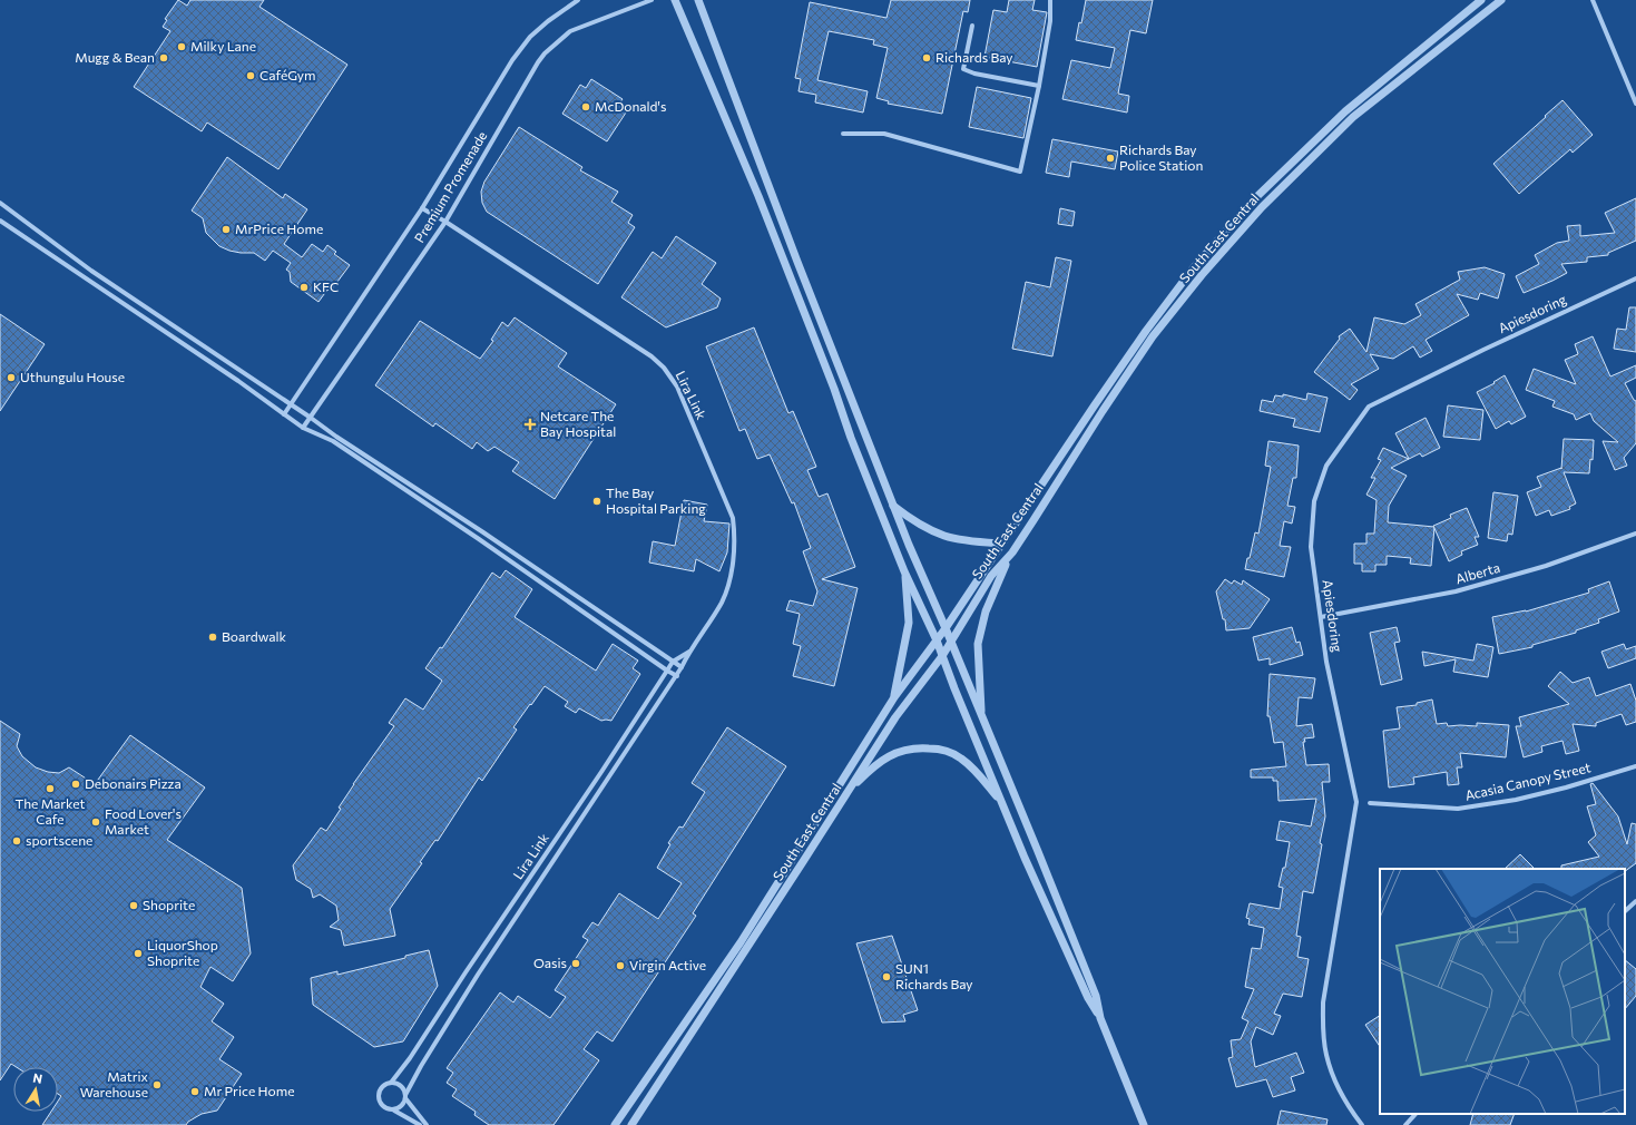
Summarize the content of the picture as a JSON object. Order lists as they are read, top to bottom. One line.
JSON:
{"streets":{"street":["Premium Promenade","South East Central","Apiesdoring","Lira Link","Alberta","Acasia Canopy Street"]},"crossings":[["Premium Promenade","Lira Link"],["Apiesdoring","Alberta"]],"places":{"other":["Milky Lane","Mugg & Bean","Richards Bay","CaféGym","McDonald's","Richards Bay Police Station","MrPrice Home","KFC","Uthungulu House","The Bay Hospital Parking","Boardwalk","Debonairs Pizza","The Market Cafe","Food Lover's Market","sportscene","Shoprite","LiquorShop Shoprite","Oasis","Virgin Active","SUN1 Richards Bay","Matrix Warehouse","Mr Price Home"],"health":["Netcare The Bay Hospital"]},"north":"top"}
